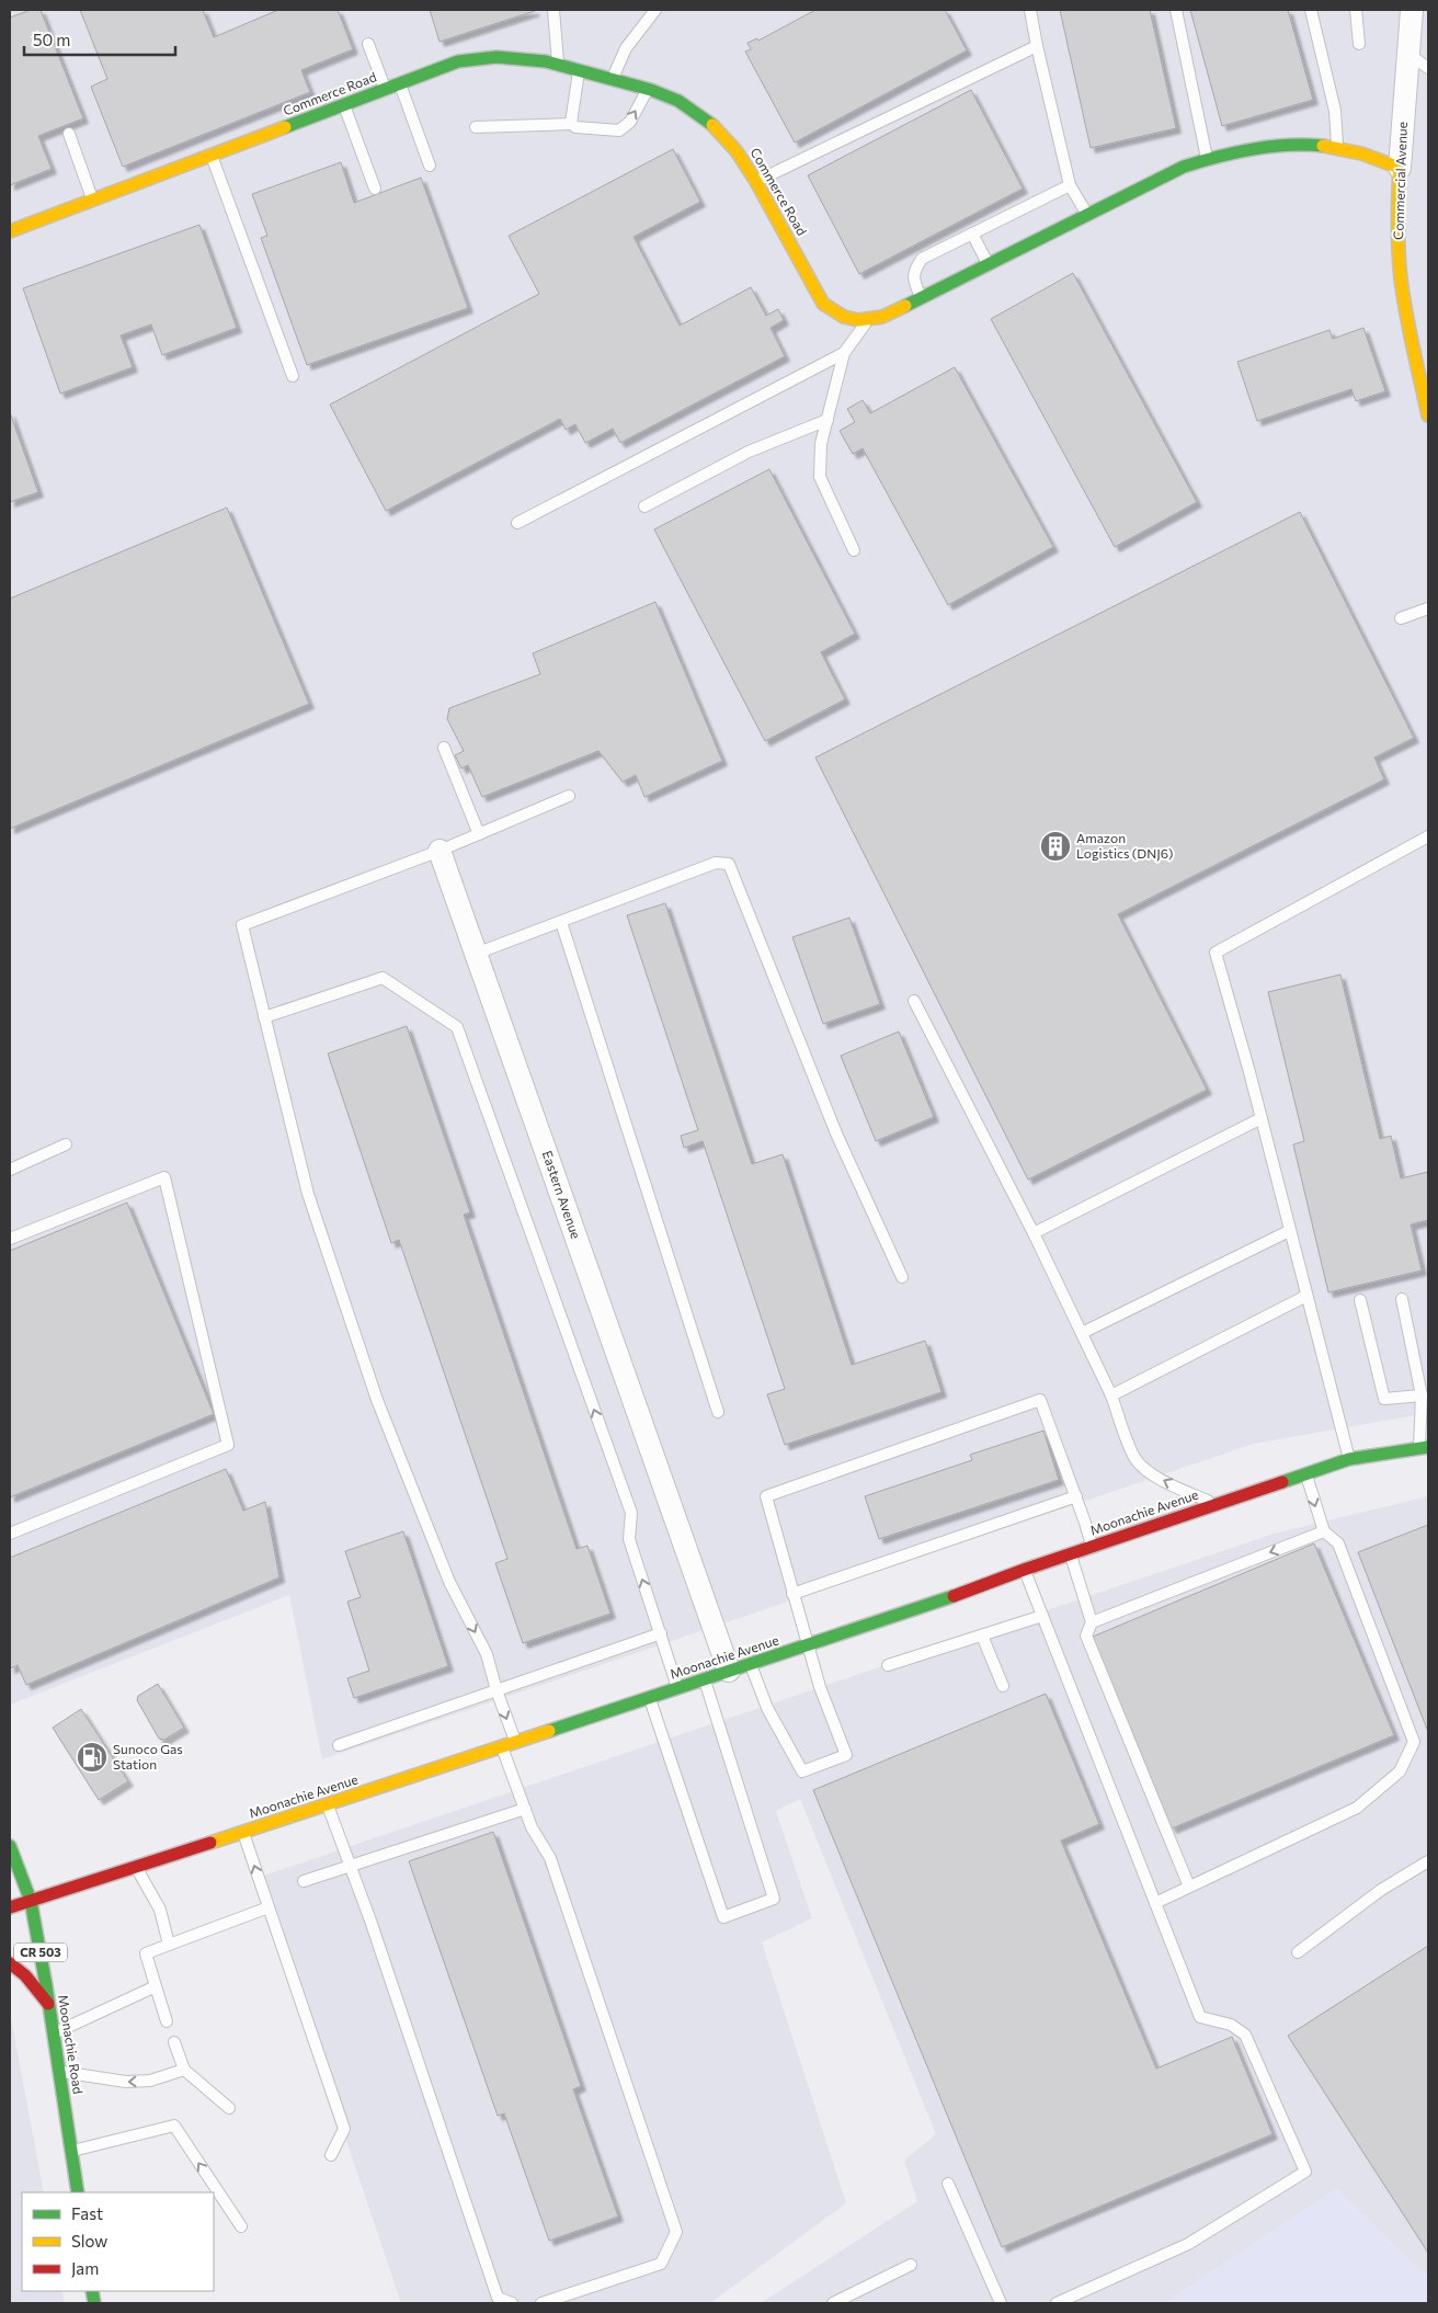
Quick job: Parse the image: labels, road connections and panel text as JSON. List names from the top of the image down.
{
  "streets": {
    "main road": [
      "Commerce Road",
      "Commercial Avenue",
      "Moonachie Avenue",
      "CR 503",
      "Moonachie Road"
    ],
    "street": ["Eastern Avenue"]
  },
  "crossings": [
    ["Eastern Avenue", "Moonachie Avenue"],
    ["Moonachie Avenue", "CR 503"],
    ["Moonachie Avenue", "Moonachie Road"],
    ["CR 503", "Moonachie Road"]
  ],
  "places": {
    "building": ["Amazon Logistics (DNJ6)"],
    "fuel station": ["Sunoco Gas Station"]
  },
  "legend": ["Fast", "Slow", "Jam"],
  "scale_bar": "50 m"
}
